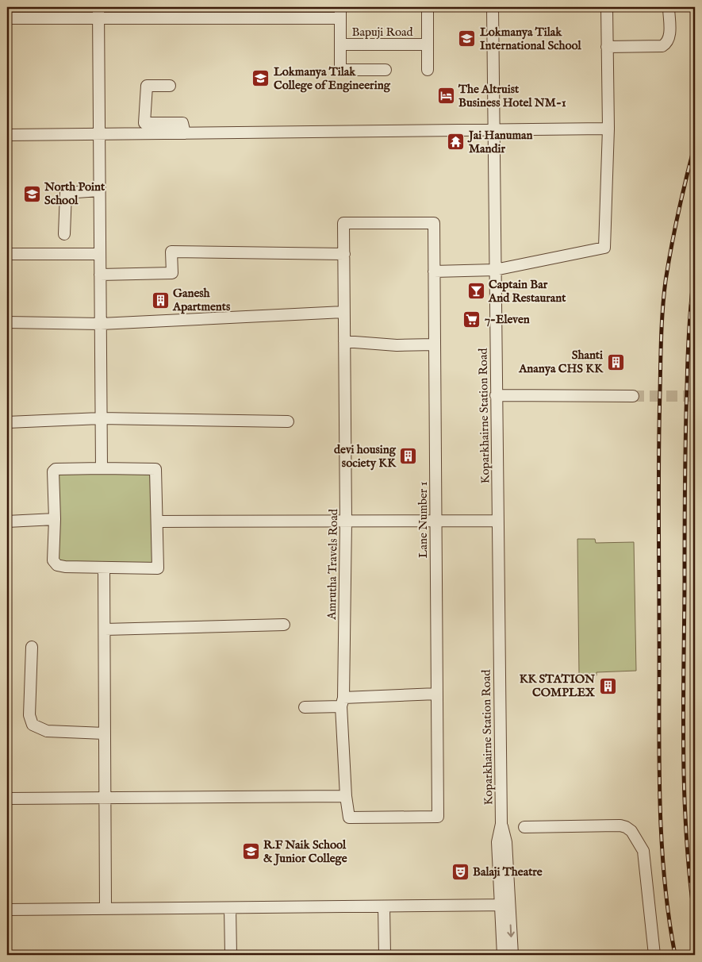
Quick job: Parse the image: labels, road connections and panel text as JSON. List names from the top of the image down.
{
  "streets": {
    "street": [
      "Bapuji Road",
      "Koparkhairne Station Road",
      "Lane Number 1",
      "Amrutha Travels Road"
    ]
  },
  "crossings": [
    ["Lane Number 1", "Amrutha Travels Road"]
  ],
  "places": {
    "school or university": [
      "Lokmanya Tilak International School",
      "Lokmanya Tilak College of Engineering",
      "North Point School",
      "R.F Naik School & Junior College"
    ],
    "hotel": ["The Altruist Business Hotel NM-1"],
    "temple": ["Jai Hanuman Mandir"],
    "bar": ["Captain Bar And Restaurant"],
    "building": [
      "Ganesh Apartments",
      "Shanti Ananya CHS KK",
      "devi housing society KK",
      "KK STATION COMPLEX"
    ],
    "supermarket": ["7-Eleven"],
    "theatre": ["Balaji Theatre"]
  }
}
